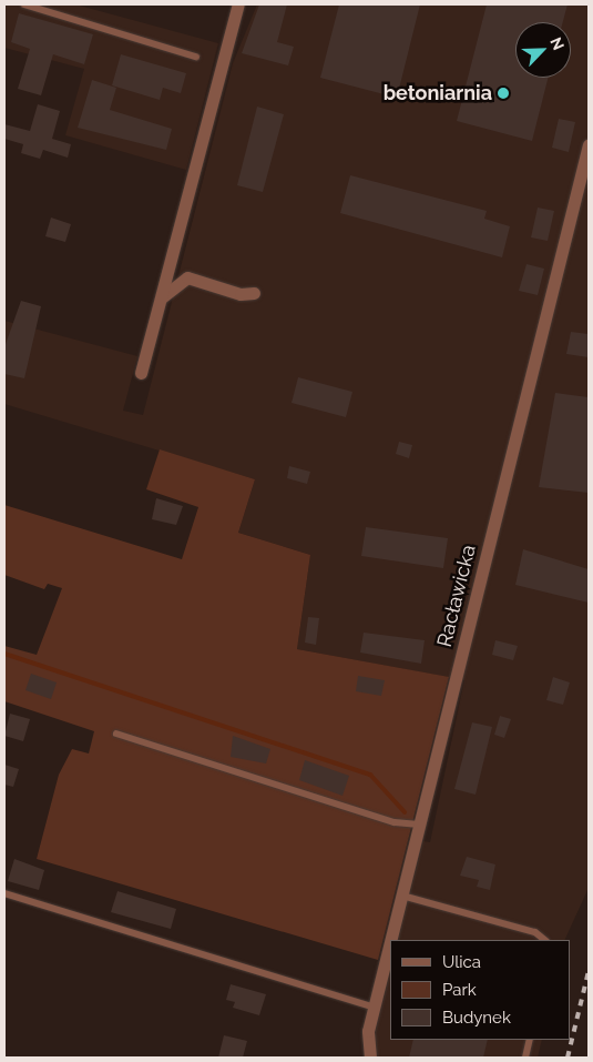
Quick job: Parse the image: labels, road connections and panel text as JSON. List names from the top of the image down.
{
  "streets": {
    "street": ["Racławicka"]
  },
  "places": ["betoniarnia"],
  "legend": ["Ulica", "Park", "Budynek"],
  "north": "top right"
}
